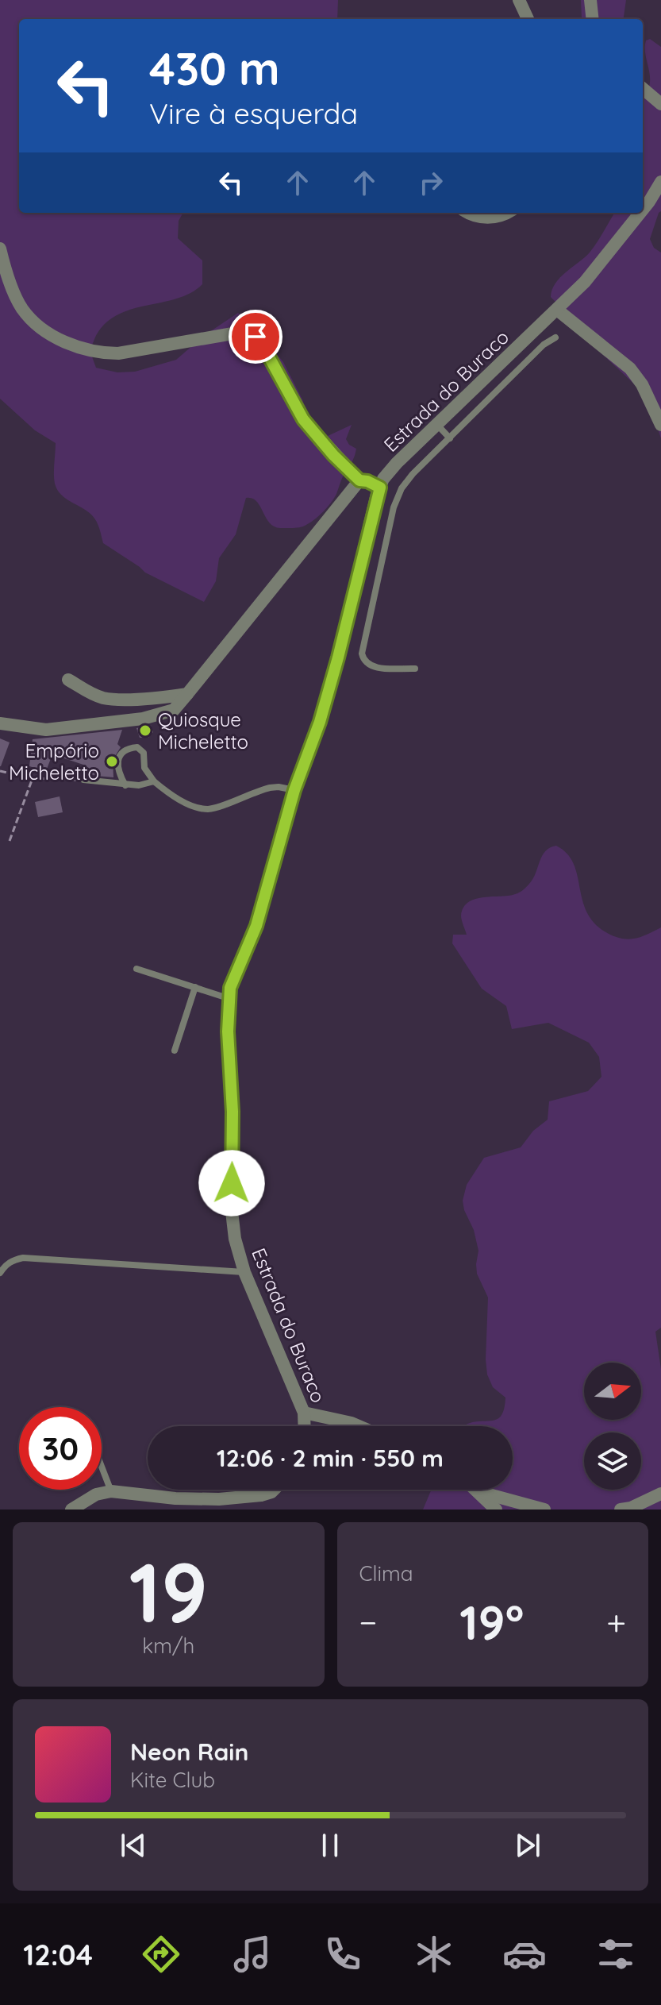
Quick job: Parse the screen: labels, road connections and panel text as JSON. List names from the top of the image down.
{
  "streets": {
    "street": ["Estrada do Buraco"]
  },
  "places": ["Quiosque Micheletto", "Empório Micheletto"],
  "north": "right",
  "page": {
    "turn": ["430 m", "Vire à esquerda"],
    "limit": "30",
    "trip": "12:06 · 2 min · 550 m",
    "tile": [
      ["19", "km/h"],
      "Clima"
    ],
    "heat": ["−", "19°", "+"],
    "song": ["Neon Rain", "Kite Club"],
    "tabs": "12:04"
  }
}
